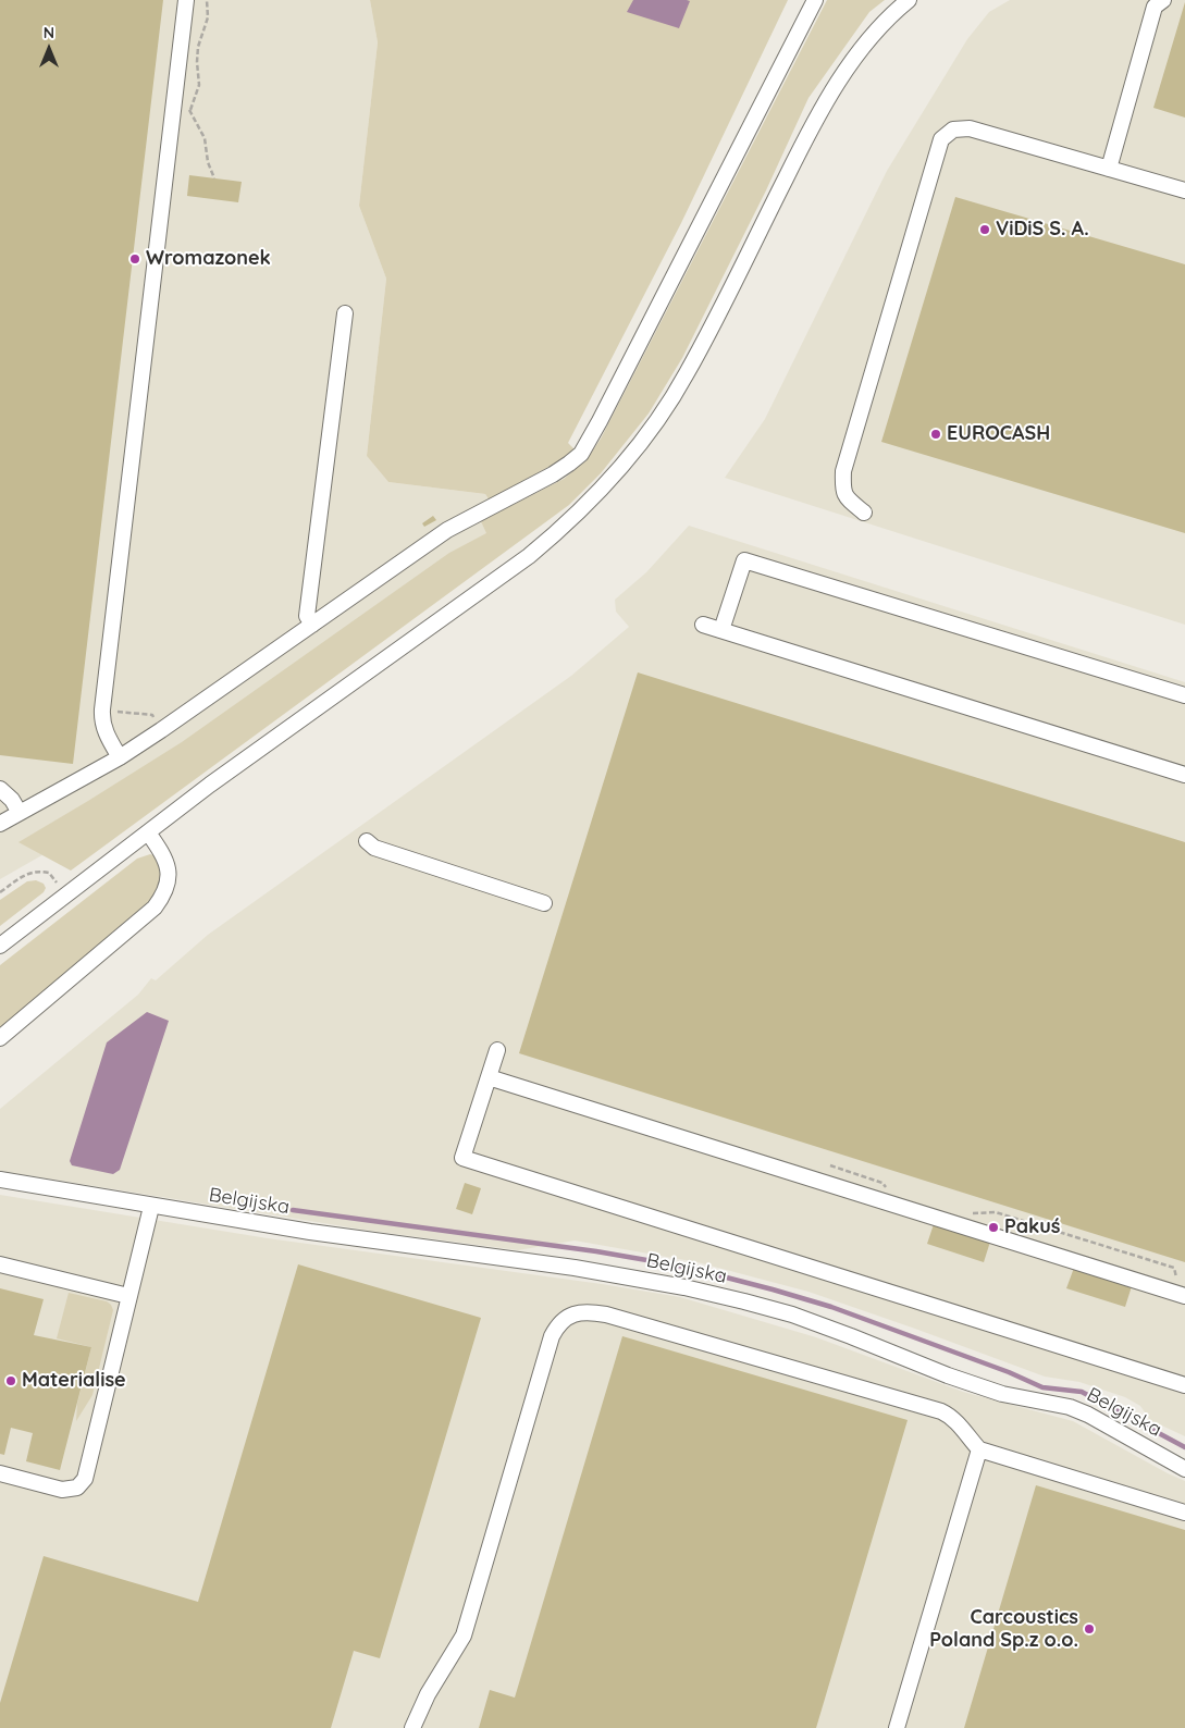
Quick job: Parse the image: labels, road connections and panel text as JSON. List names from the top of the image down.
{
  "streets": {
    "street": ["Belgijska"]
  },
  "places": [
    "ViDiS S. A.",
    "Wromazonek",
    "EUROCASH",
    "Pakuś",
    "Materialise",
    "Carcoustics Poland Sp.z o.o."
  ],
  "north": "top"
}
